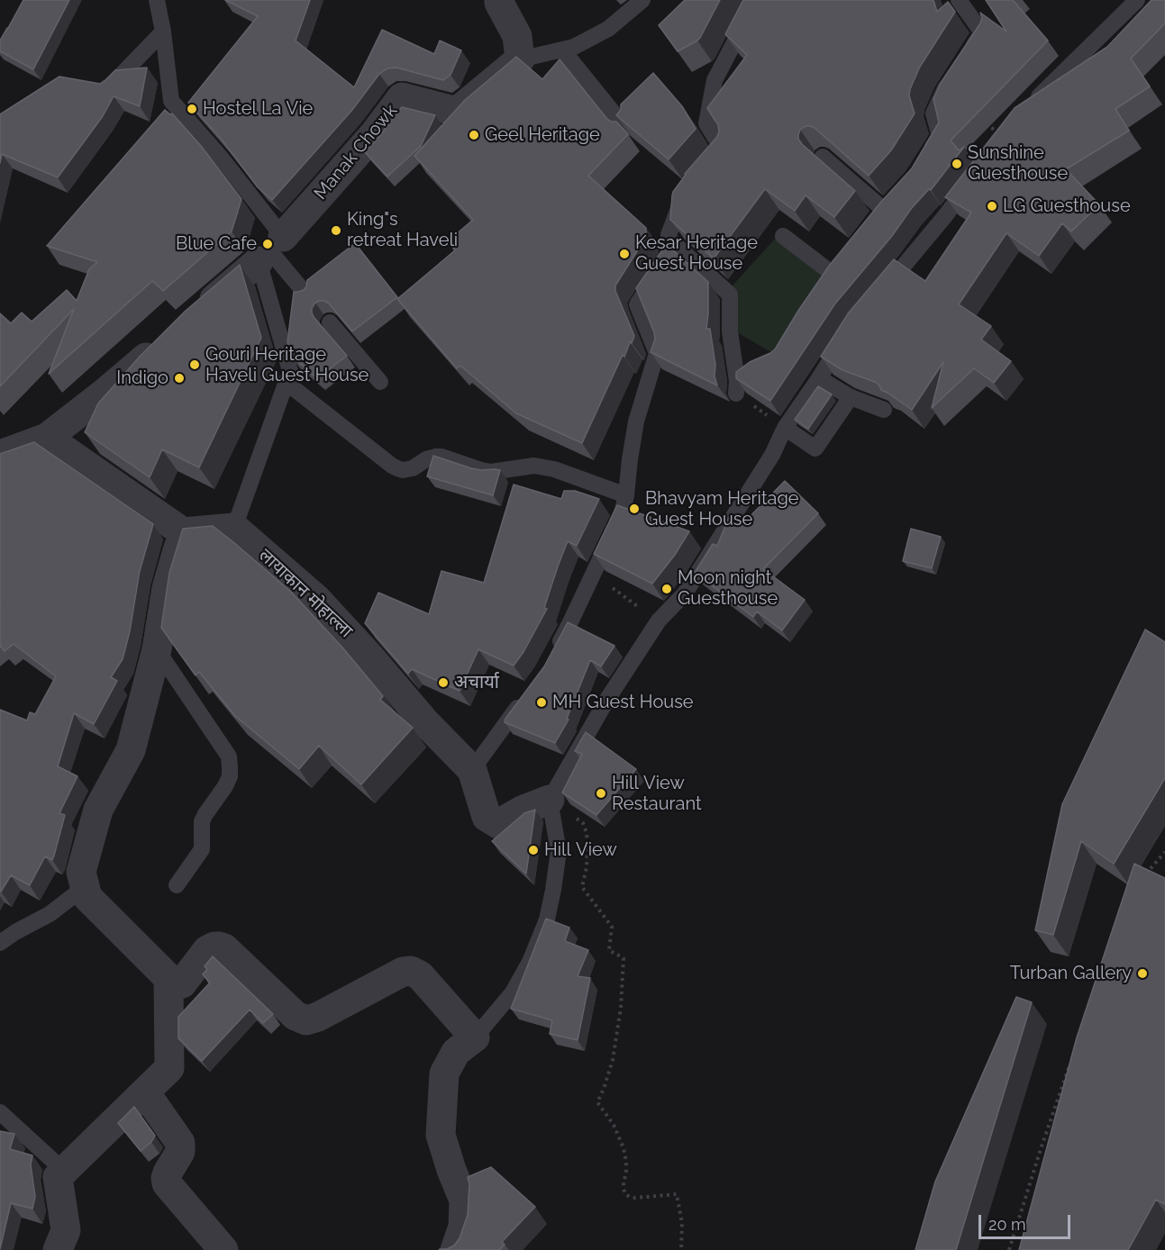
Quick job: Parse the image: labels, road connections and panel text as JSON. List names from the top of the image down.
{
  "streets": {
    "street": ["Manak Chowk", "लायाकान मोहाल्ला"]
  },
  "places": [
    "Hostel La Vie",
    "Geel Heritage",
    "Sunshine Guesthouse",
    "LG Guesthouse",
    "King\"s retreat Haveli",
    "Blue Cafe",
    "Kesar Heritage Guest House",
    "Gouri Heritage Haveli Guest House",
    "Indigo",
    "Bhavyam Heritage Guest House",
    "Moon night Guesthouse",
    "अचार्या",
    "MH Guest House",
    "Hill View Restaurant",
    "Hill View",
    "Turban Gallery"
  ],
  "scale_bar": "20 m"
}
